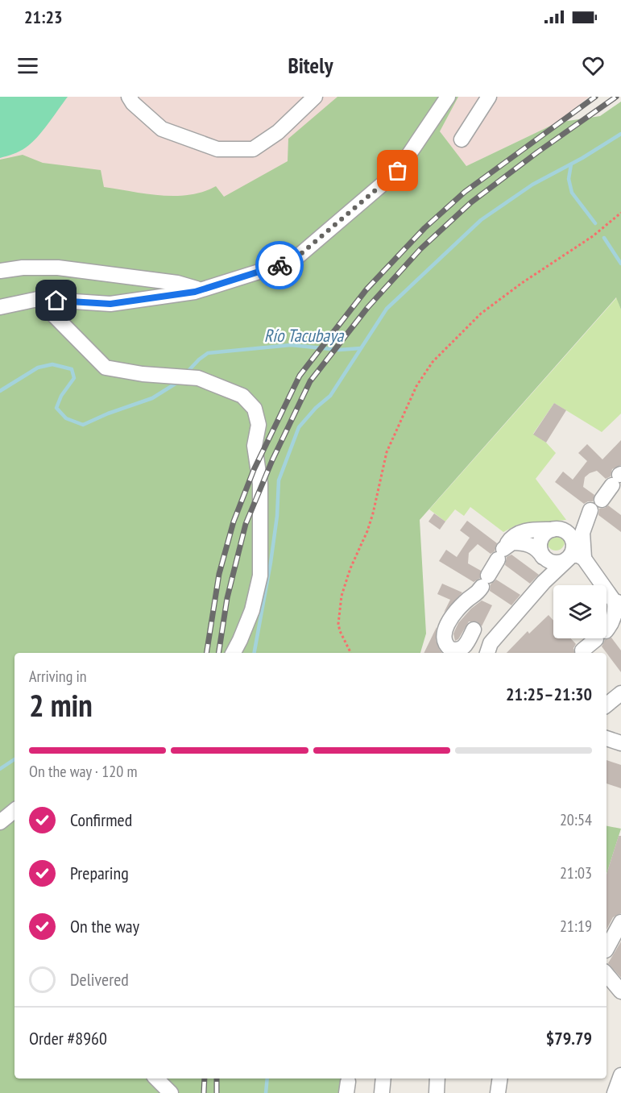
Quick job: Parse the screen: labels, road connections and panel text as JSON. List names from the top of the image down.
{
  "water": ["Río Tacubaya"],
  "page": {
    "status": "21:23",
    "header": "Bitely",
    "heading": ["2 min", "Arriving in", "21:25–21:30"],
    "panel": ["Order #8960", "$79.79"],
    "bar": "On the way · 120 m",
    "list": [
      ["Confirmed", "20:54"],
      ["Preparing", "21:03"],
      ["On the way", "21:19"],
      "Delivered"
    ]
  }
}
